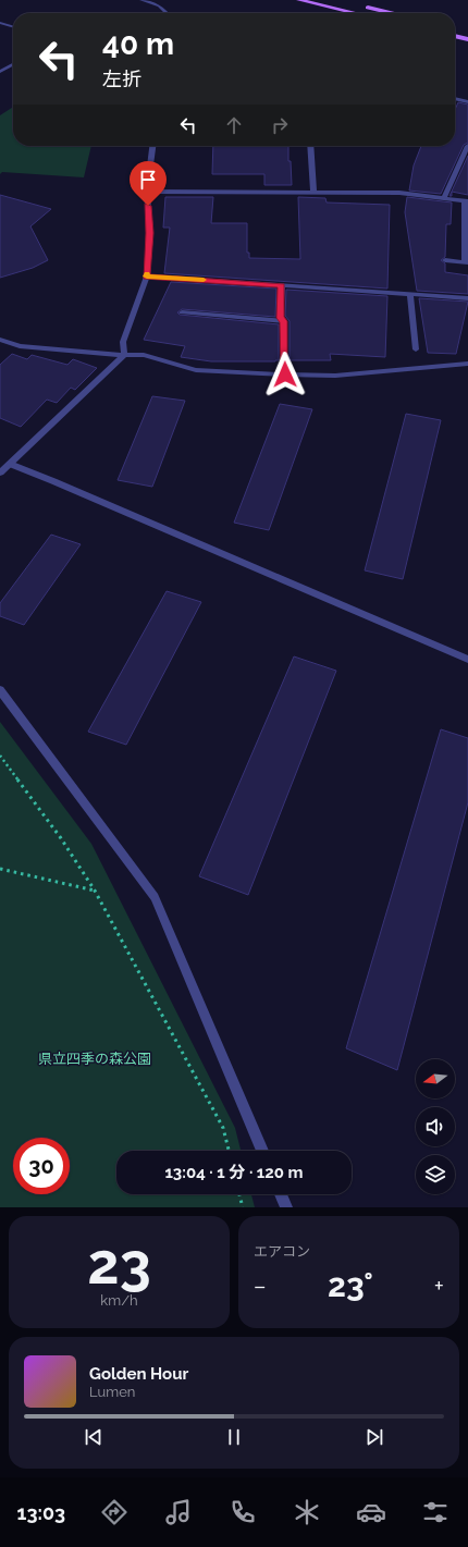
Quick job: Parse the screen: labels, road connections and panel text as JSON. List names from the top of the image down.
{
  "parks": ["県立四季の森公園"],
  "north": "left",
  "page": {
    "turn": ["40 m", "左折"],
    "limit": "30",
    "trip": "13:04 · 1 分 · 120 m",
    "tile": [
      ["23", "km/h"],
      "エアコン"
    ],
    "heat": ["−", "23°", "+"],
    "song": ["Golden Hour", "Lumen"],
    "tabs": "13:03"
  }
}
